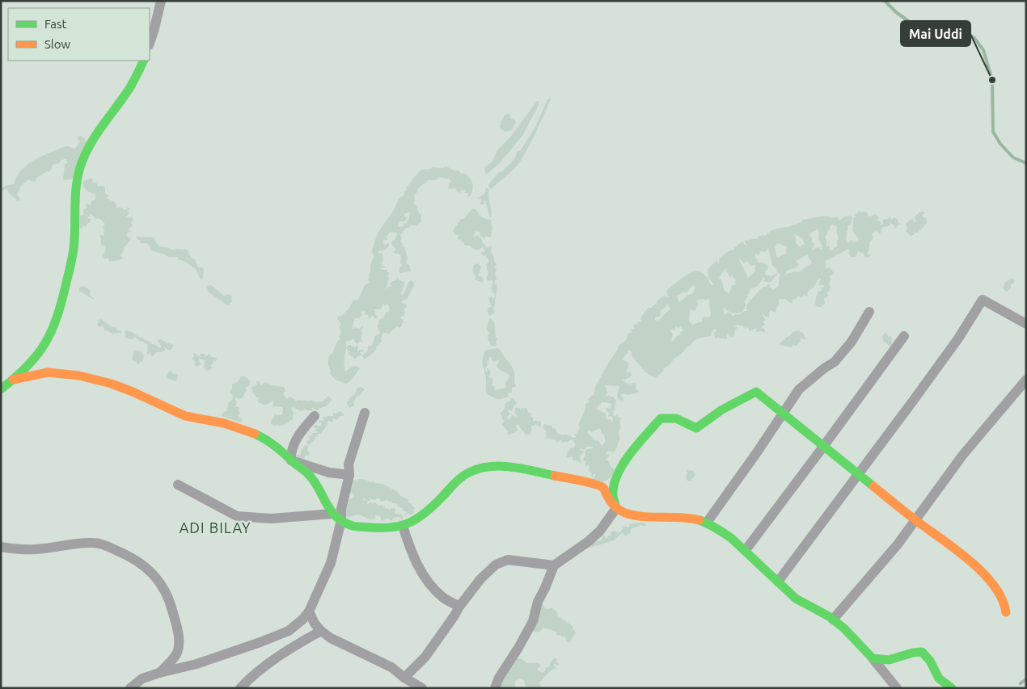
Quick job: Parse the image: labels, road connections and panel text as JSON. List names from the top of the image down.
{
  "districts": ["ADI BILAY"],
  "places": ["Mai Uddi"],
  "legend": ["Fast", "Slow"]
}
